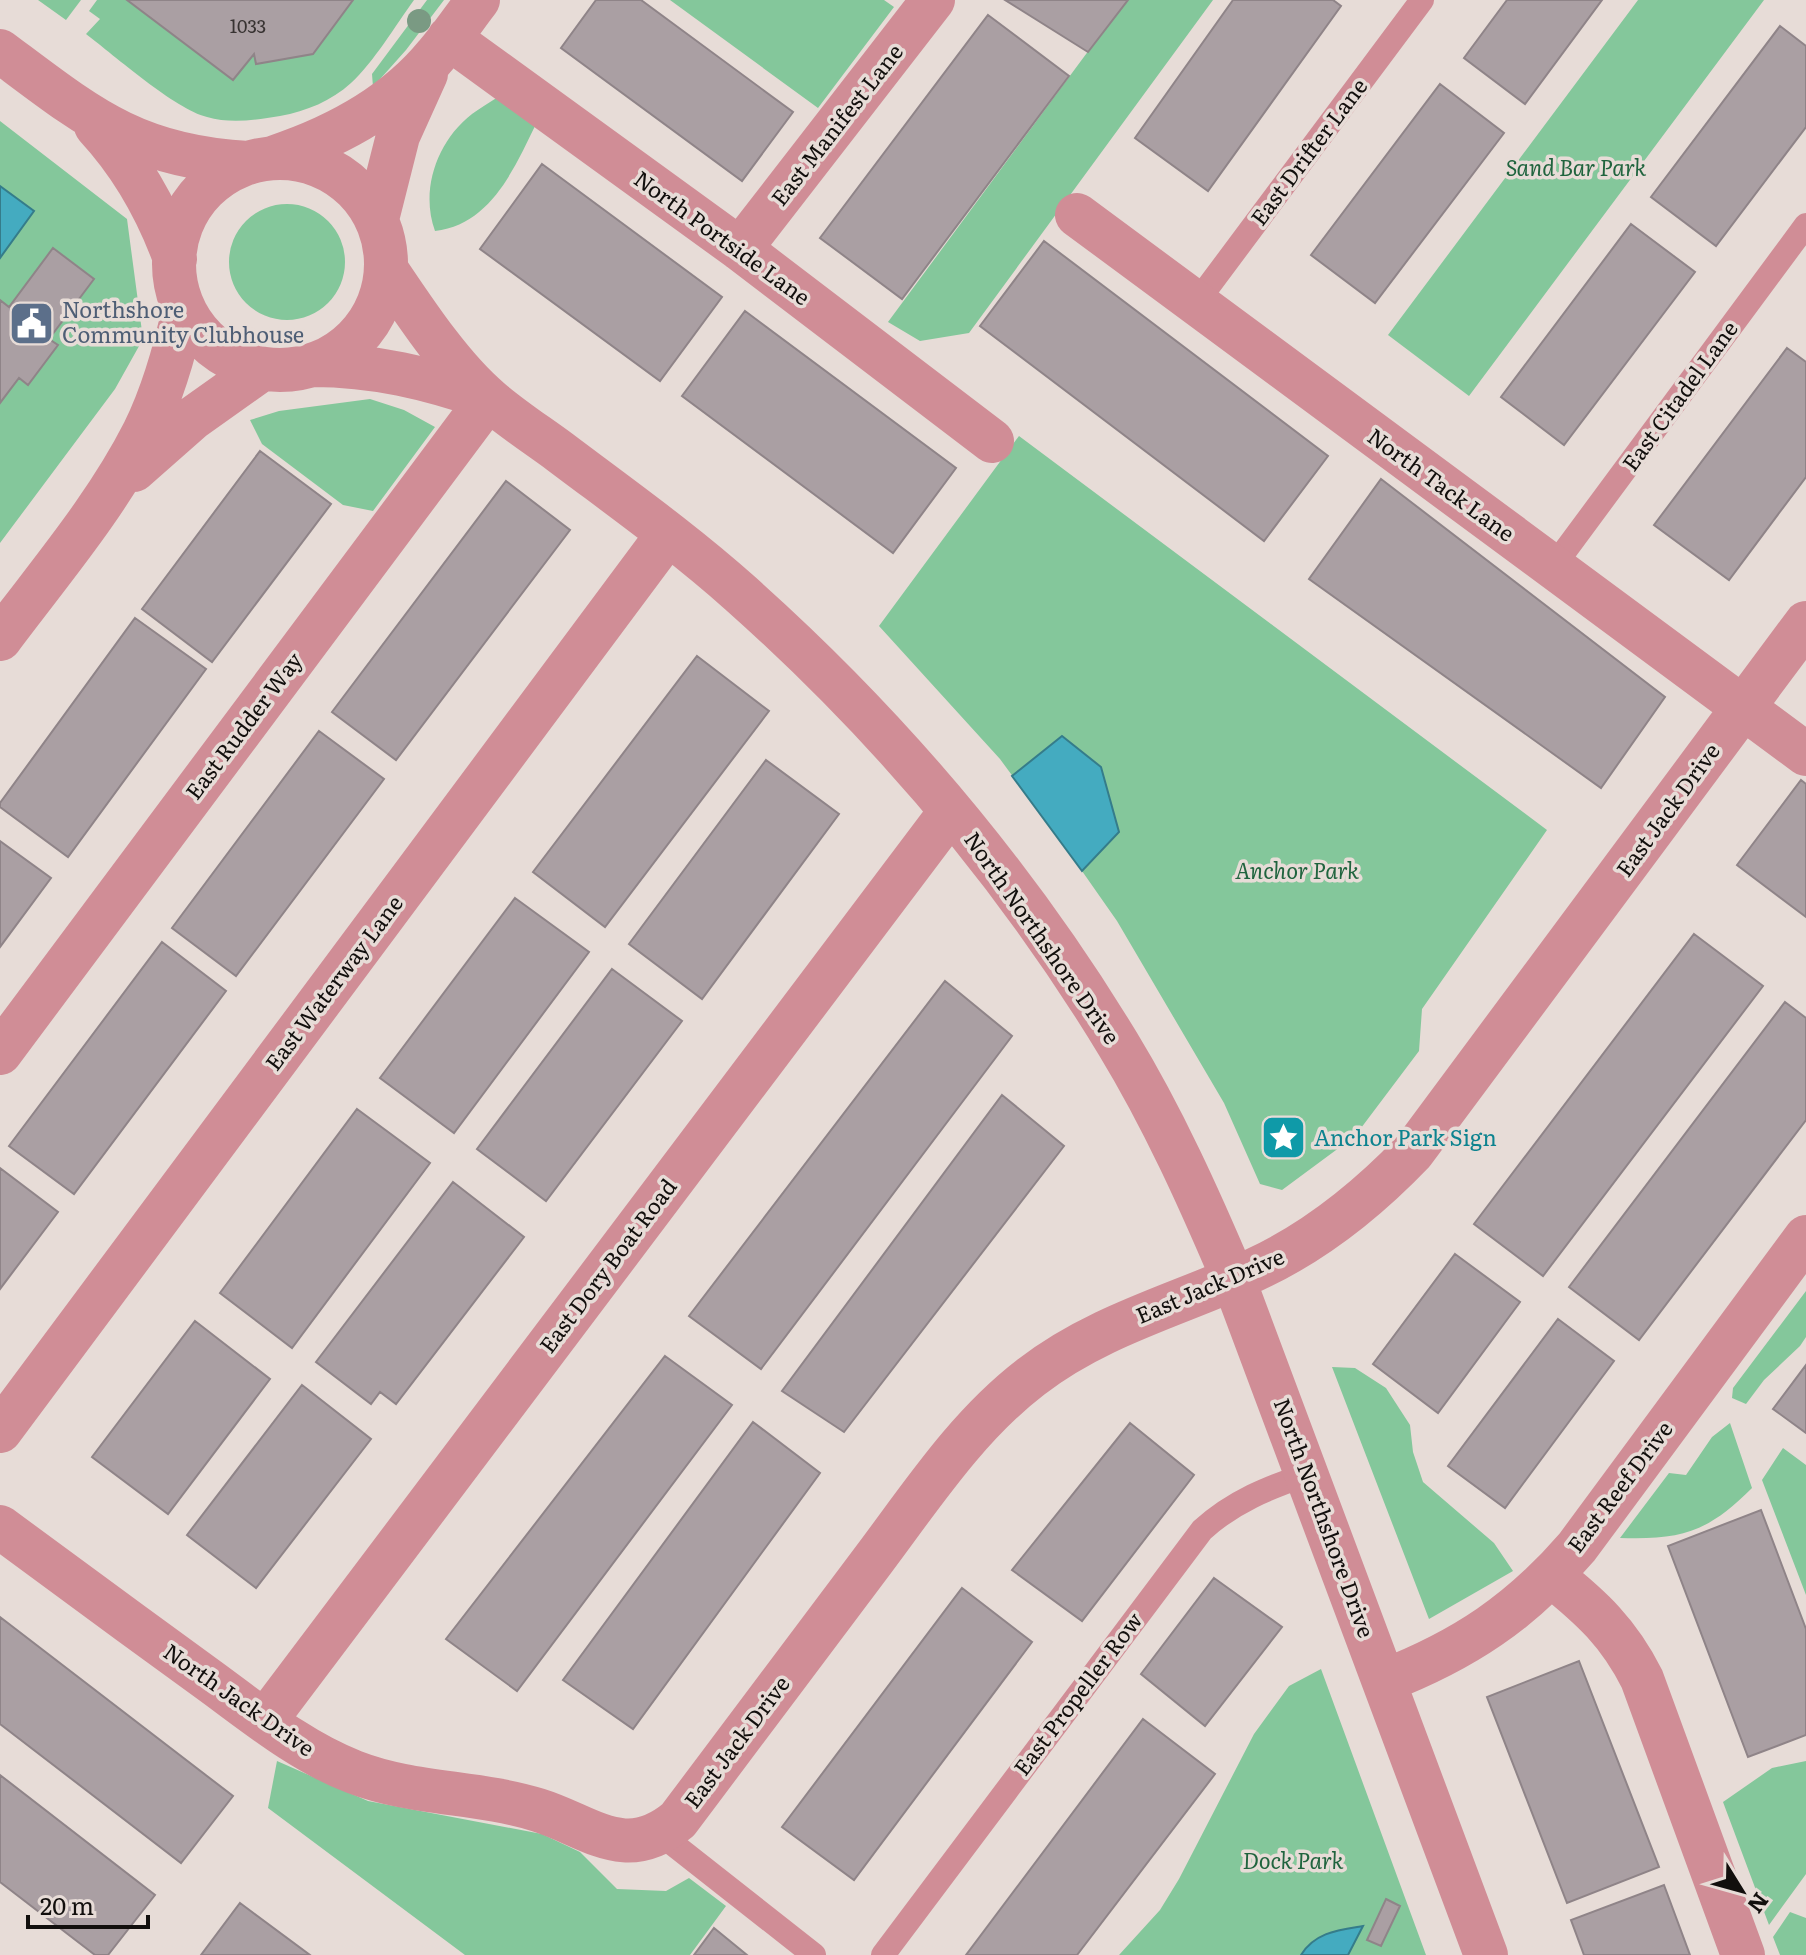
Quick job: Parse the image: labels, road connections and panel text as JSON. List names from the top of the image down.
{
  "streets": {
    "street": [
      "East Manifest Lane",
      "North Portside Lane",
      "North Tack Lane",
      "East Rudder Way",
      "East Jack Drive",
      "North Northshore Drive",
      "East Waterway Lane",
      "East Dory Boat Road",
      "East Reef Drive",
      "North Jack Drive"
    ],
    "lane": ["East Drifter Lane", "East Citadel Lane", "East Propeller Row"]
  },
  "crossings": [
    ["East Manifest Lane", "North Portside Lane"],
    ["East Drifter Lane", "North Tack Lane"],
    ["East Citadel Lane", "North Tack Lane"],
    ["North Tack Lane", "East Jack Drive"],
    ["East Rudder Way", "North Northshore Drive"],
    ["East Jack Drive", "North Northshore Drive"],
    ["East Jack Drive", "North Jack Drive"],
    ["North Northshore Drive", "East Waterway Lane"],
    ["North Northshore Drive", "East Dory Boat Road"],
    ["North Northshore Drive", "East Reef Drive"],
    ["North Northshore Drive", "East Propeller Row"],
    ["East Dory Boat Road", "North Jack Drive"]
  ],
  "parks": ["Sand Bar Park", "Anchor Park", "Dock Park"],
  "places": {
    "public building": ["Northshore Community Clubhouse"],
    "place": ["Anchor Park Sign"]
  },
  "house_numbers": ["1033"],
  "scale_bar": "20 m",
  "north": "bottom right"
}
